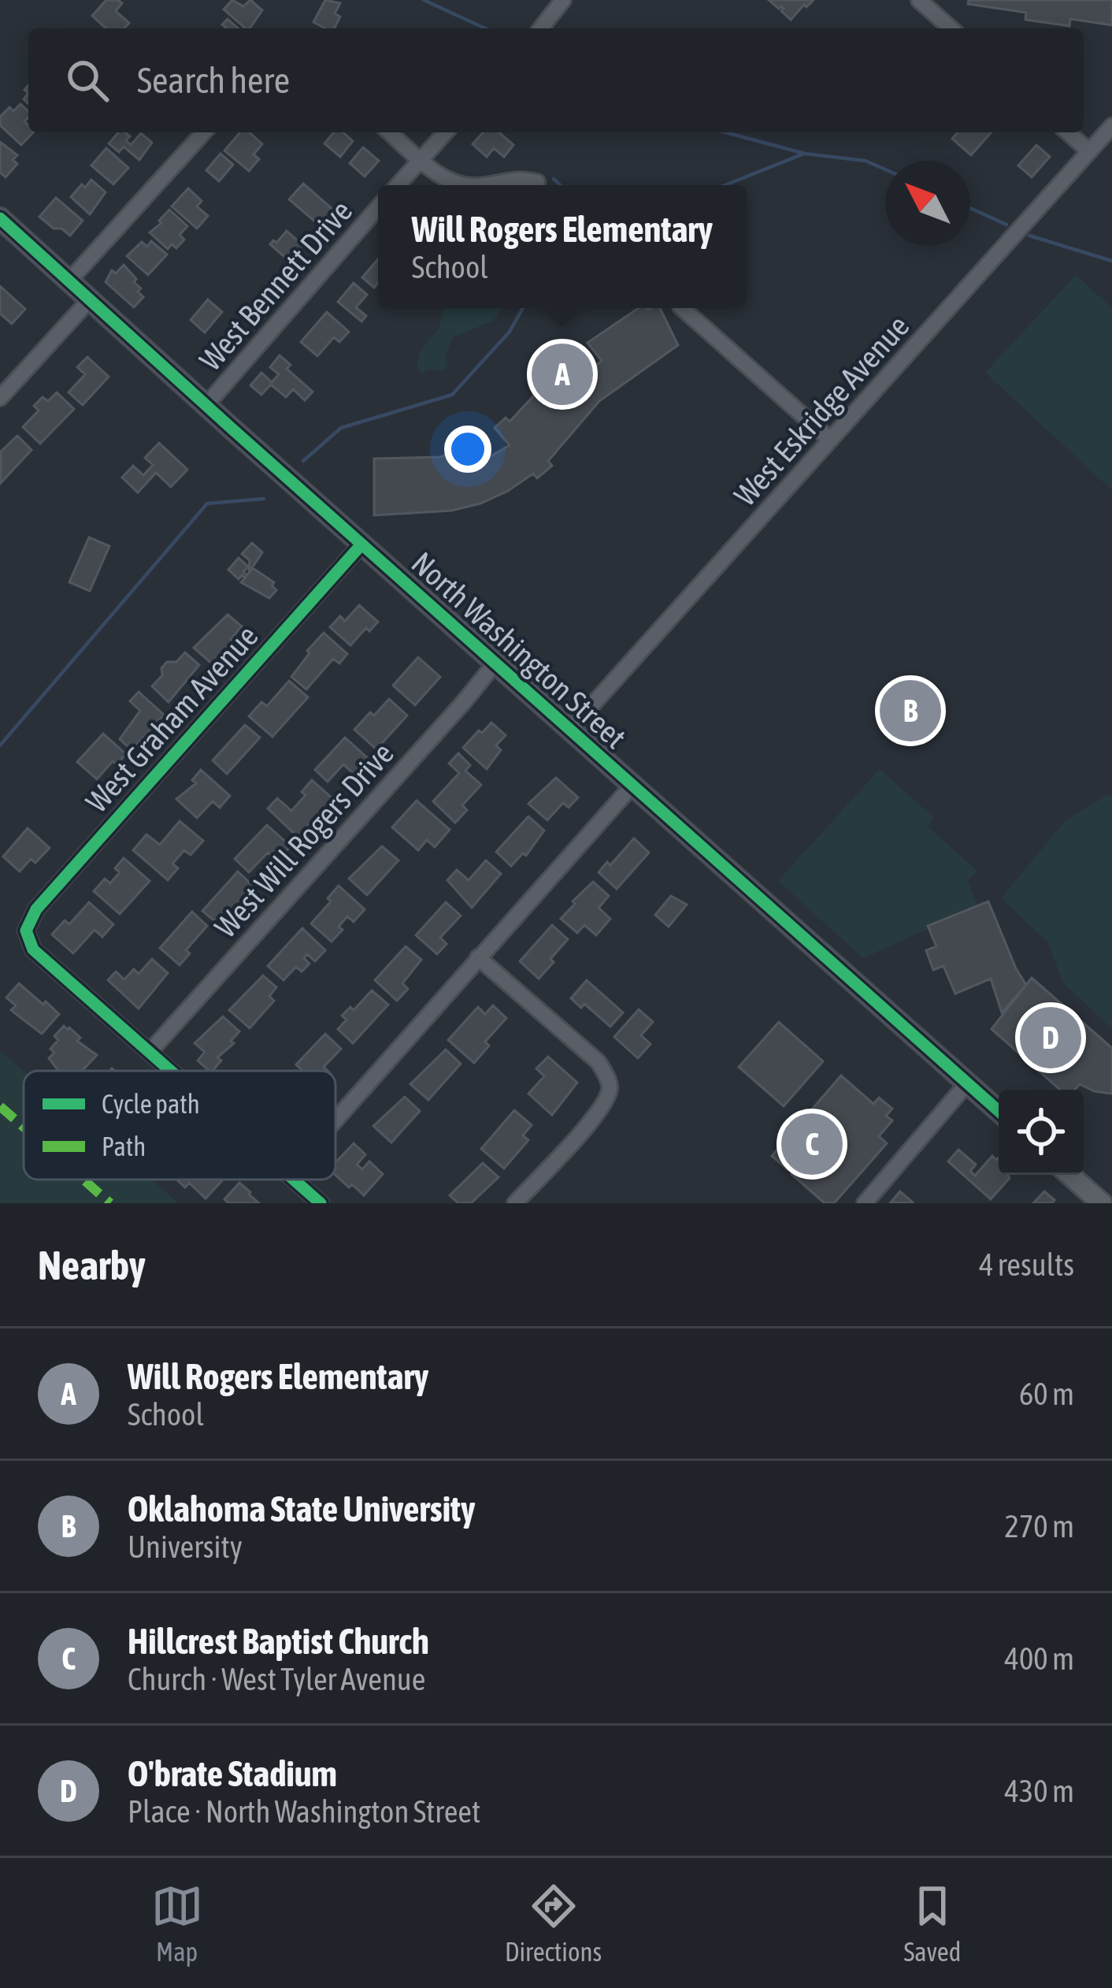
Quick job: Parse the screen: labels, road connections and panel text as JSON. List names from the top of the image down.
{
  "streets": {
    "main road": ["North Washington Street"],
    "street": [
      "West Bennett Drive",
      "West Eskridge Avenue",
      "West Graham Avenue",
      "West Will Rogers Drive"
    ]
  },
  "crossings": [
    ["West Bennett Drive", "North Washington Street"],
    ["West Eskridge Avenue", "North Washington Street"],
    ["North Washington Street", "West Graham Avenue"],
    ["North Washington Street", "West Will Rogers Drive"],
    ["West Graham Avenue", "West Will Rogers Drive"]
  ],
  "legend": ["Cycle path", "Path"],
  "north": "top left",
  "page": {
    "search": "Search here",
    "popup": ["Will Rogers Elementary", "School"],
    "pins": [
      "A",
      "B",
      "D",
      "C"
    ],
    "heading": ["Nearby", "4 results"],
    "list": [
      {
        "mark": "A",
        "name": "Will Rogers Elementary",
        "note": "School",
        "value": "60 m"
      },
      {
        "mark": "B",
        "name": "Oklahoma State University",
        "note": "University",
        "value": "270 m"
      },
      {
        "mark": "C",
        "name": "Hillcrest Baptist Church",
        "note": "Church · West Tyler Avenue",
        "value": "400 m"
      },
      {
        "mark": "D",
        "name": "O'brate Stadium",
        "note": "Place · North Washington Street",
        "value": "430 m"
      }
    ],
    "nav": ["Map", "Directions", "Saved"]
  }
}
